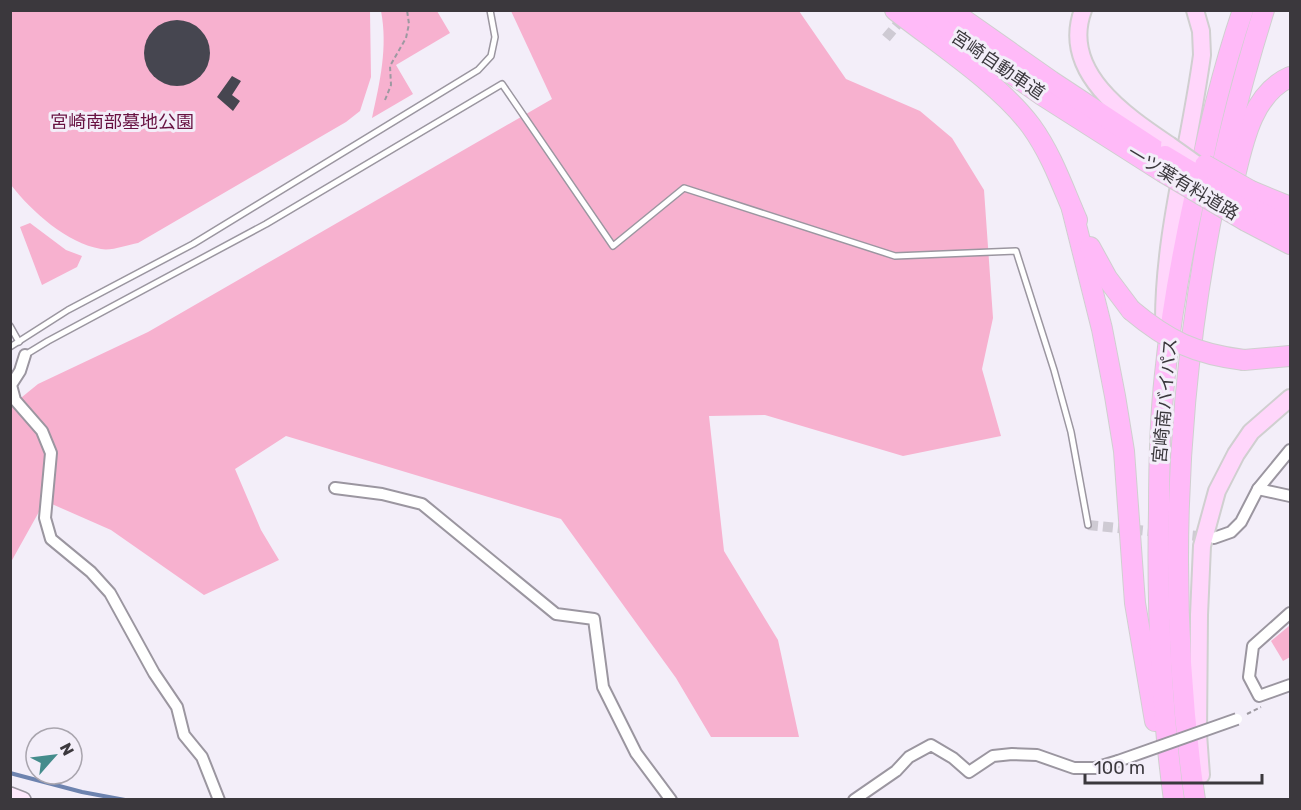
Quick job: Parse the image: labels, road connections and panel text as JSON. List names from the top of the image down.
{
  "streets": {
    "highway": ["宮崎自動車道", "一ツ葉有料道路", "宮崎南バイパス"]
  },
  "parks": ["宮崎南部墓地公園"],
  "scale_bar": "100 m",
  "north": "top right"
}
